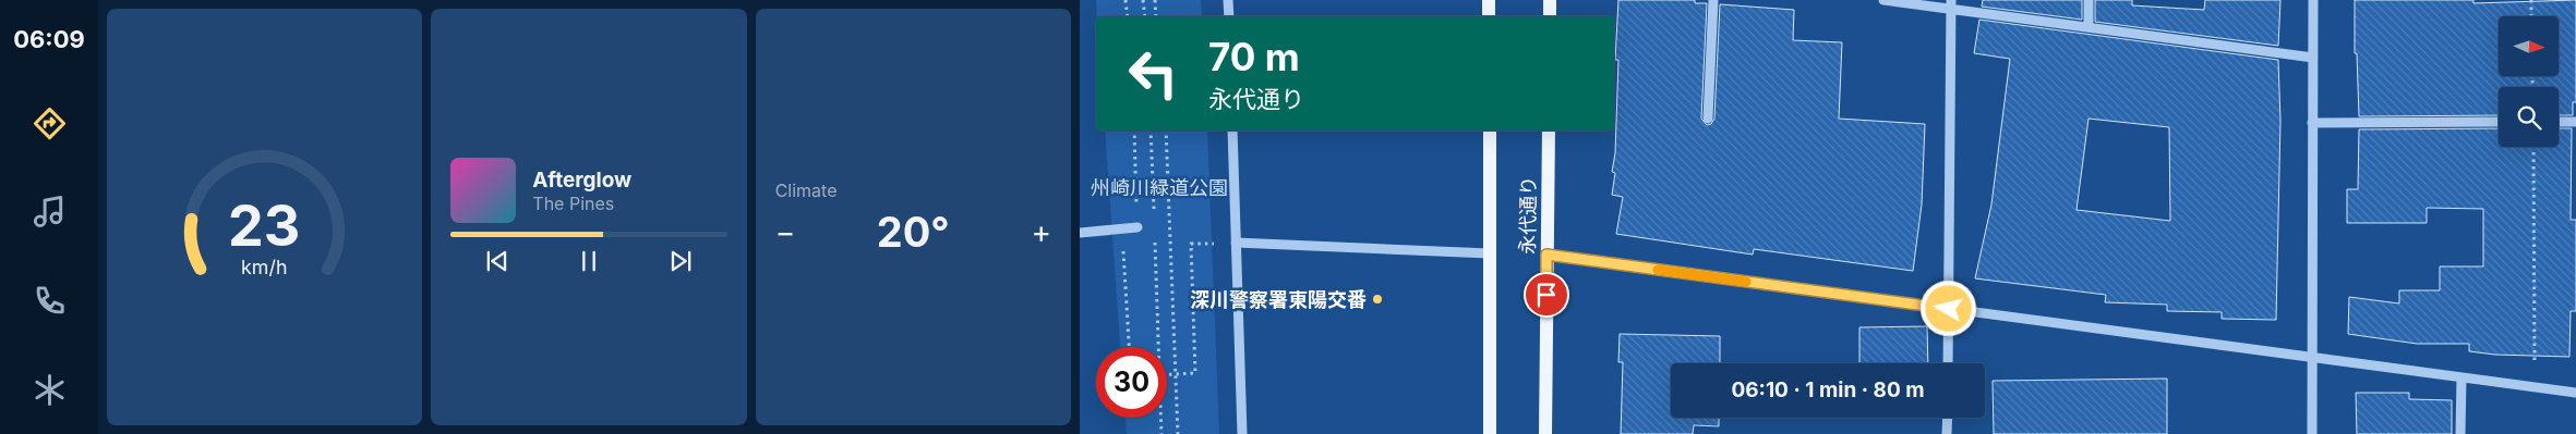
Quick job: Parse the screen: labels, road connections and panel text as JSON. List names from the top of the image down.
{
  "streets": {
    "main road": ["永代通り"]
  },
  "parks": ["州崎川緑道公園"],
  "places": ["深川警察署東陽交番"],
  "north": "right",
  "page": {
    "tabs": "06:09",
    "tile": "Climate",
    "turn": ["70 m", "永代通り"],
    "song": ["Afterglow", "The Pines"],
    "heat": ["−", "20°", "+"],
    "limit": "30",
    "trip": "06:10 · 1 min · 80 m",
    "gauge": ["23", "km/h"]
  }
}
